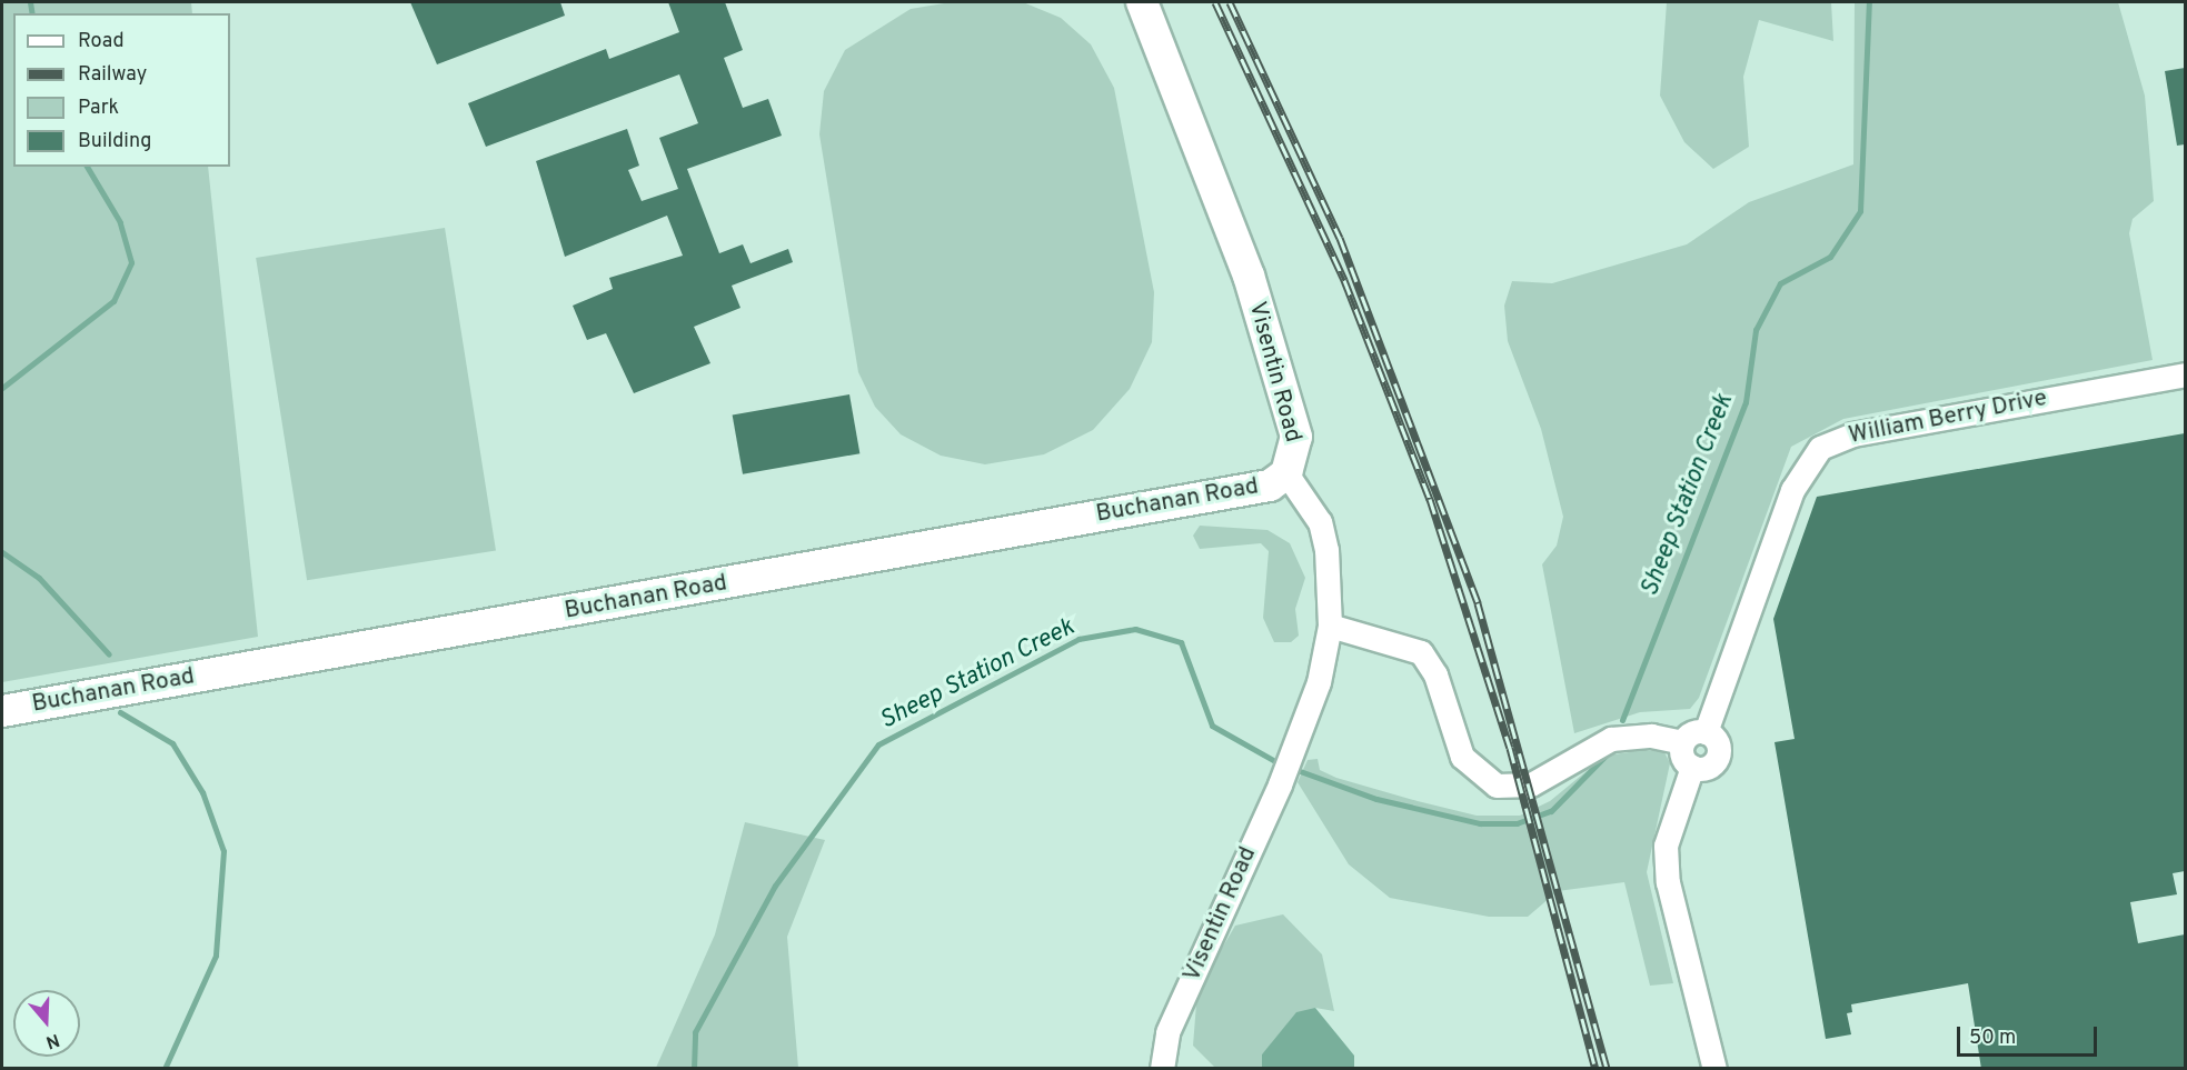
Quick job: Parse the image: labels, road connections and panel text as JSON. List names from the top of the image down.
{
  "streets": {
    "main road": ["Visentin Road", "Buchanan Road"],
    "street": ["William Berry Drive"]
  },
  "crossings": [
    ["Visentin Road", "Buchanan Road"]
  ],
  "water": ["Sheep Station Creek"],
  "legend": [
    "Road",
    "Railway",
    "Park",
    "Building"
  ],
  "scale_bar": "50 m",
  "north": "bottom"
}
